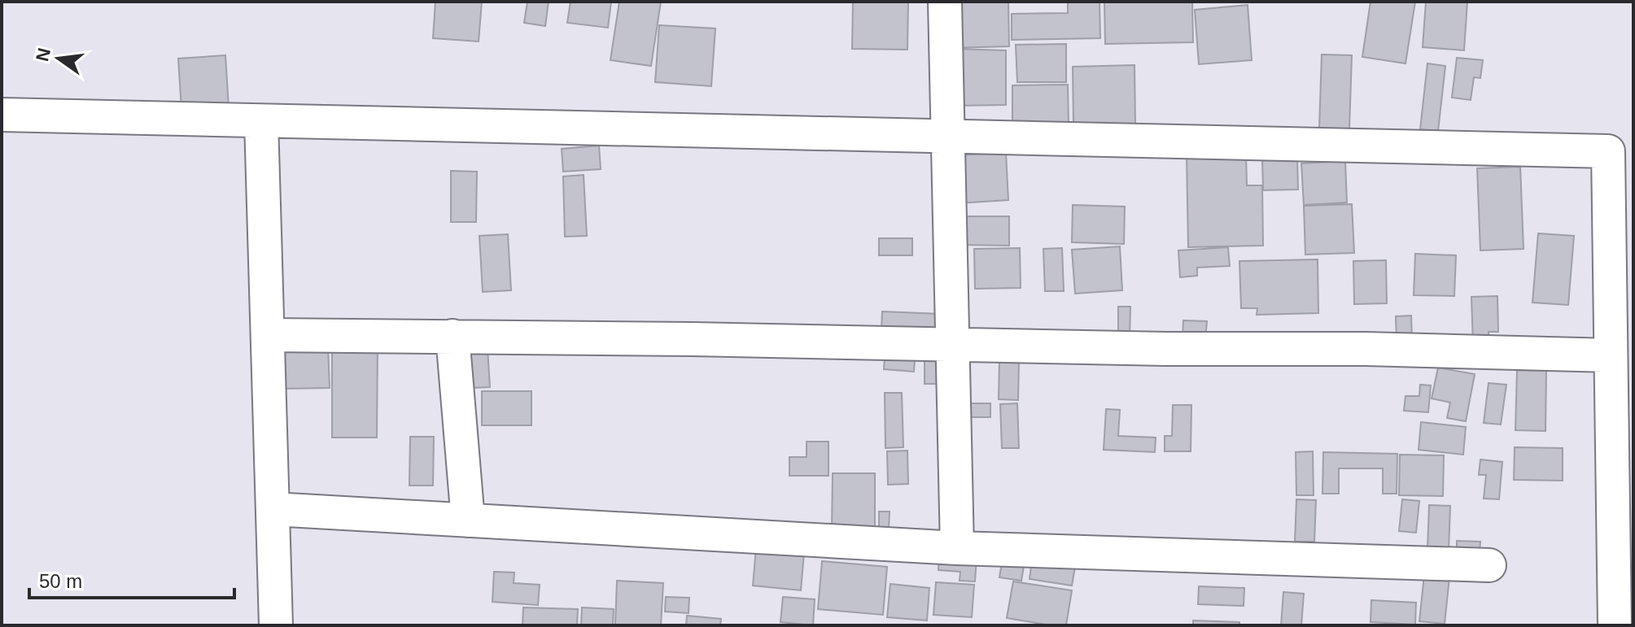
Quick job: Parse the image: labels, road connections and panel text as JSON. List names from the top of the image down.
{
  "scale_bar": "50 m",
  "north": "left"
}
